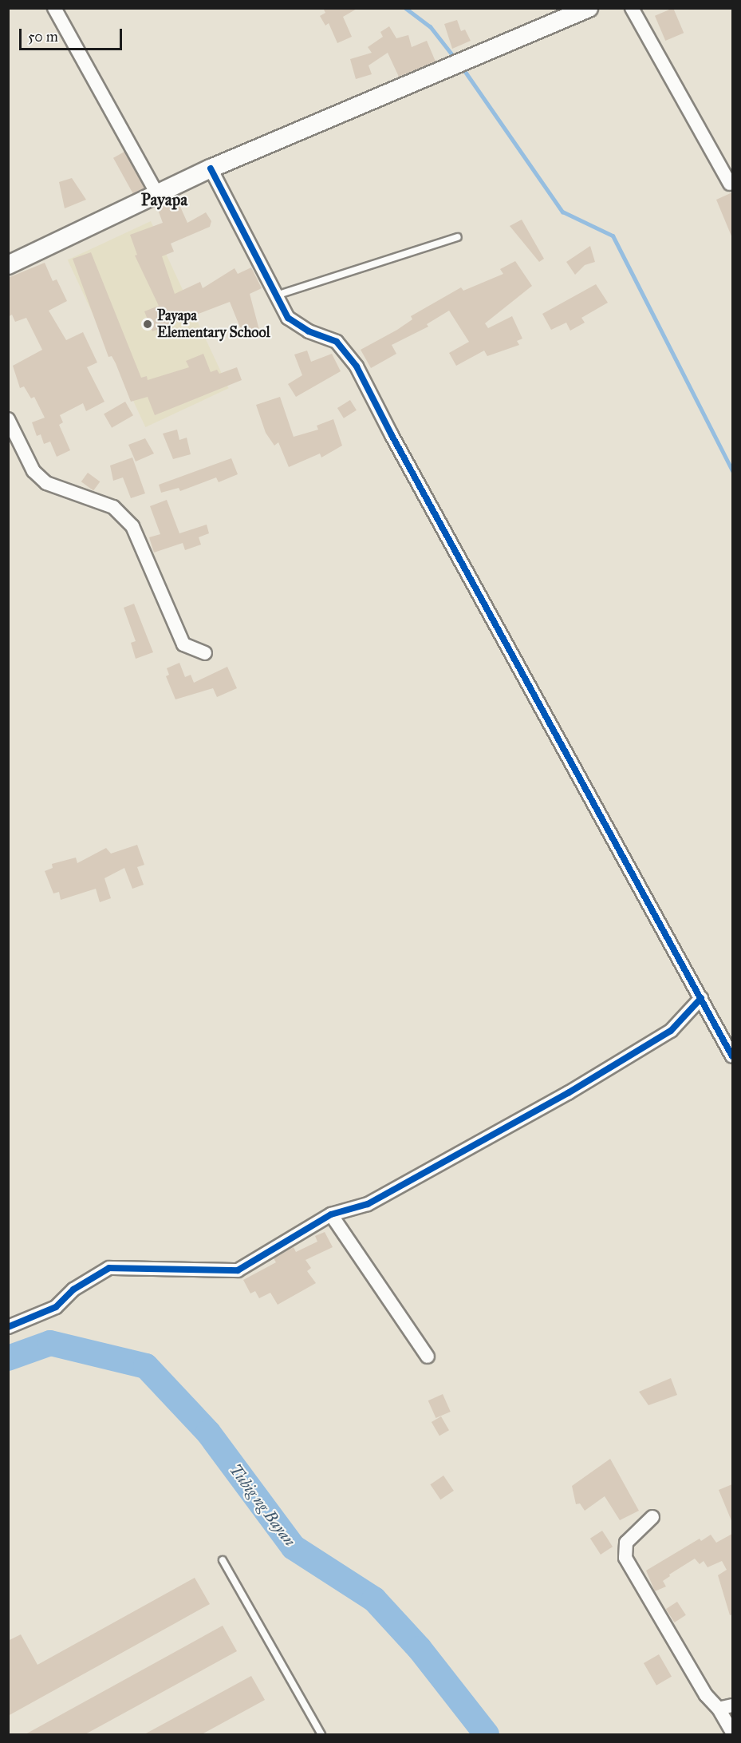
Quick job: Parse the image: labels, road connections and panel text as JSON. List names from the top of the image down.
{
  "districts": ["Payapa"],
  "water": ["Tubig ng Bayan"],
  "places": ["Payapa Elementary School"],
  "scale_bar": "50 m"
}
